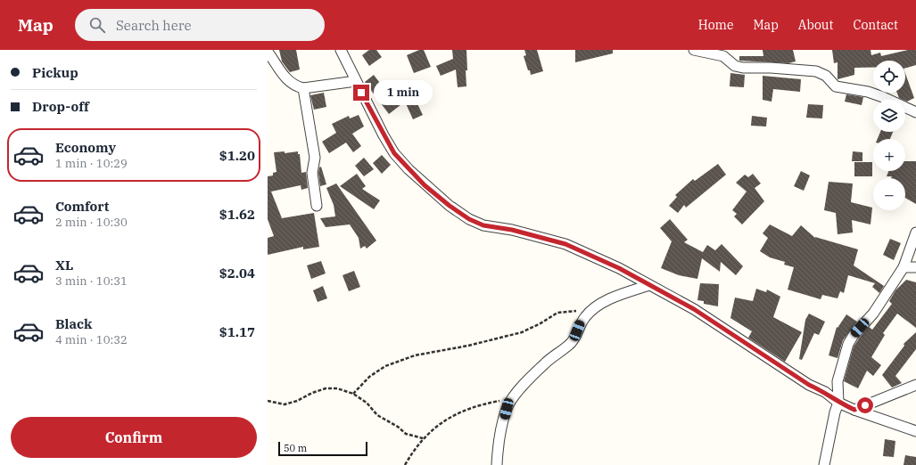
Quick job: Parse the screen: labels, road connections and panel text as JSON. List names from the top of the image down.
{
  "scale_bar": "50 m",
  "page": {
    "header": "Map",
    "search": "Search here",
    "nav": [
      "Home",
      "Map",
      "About",
      "Contact"
    ],
    "banner": ["Pickup", "Drop-off"],
    "map_buttons": ["+", "−"],
    "bubble": "1 min",
    "list": [
      {
        "name": "Economy",
        "note": "1 min · 10:29",
        "value": "$1.20"
      },
      {
        "name": "Comfort",
        "note": "2 min · 10:30",
        "value": "$1.62"
      },
      {
        "name": "XL",
        "note": "3 min · 10:31",
        "value": "$2.04"
      },
      {
        "name": "Black",
        "note": "4 min · 10:32",
        "value": "$1.17"
      }
    ],
    "buttons": "Confirm",
    "scale": "50 m"
  }
}
